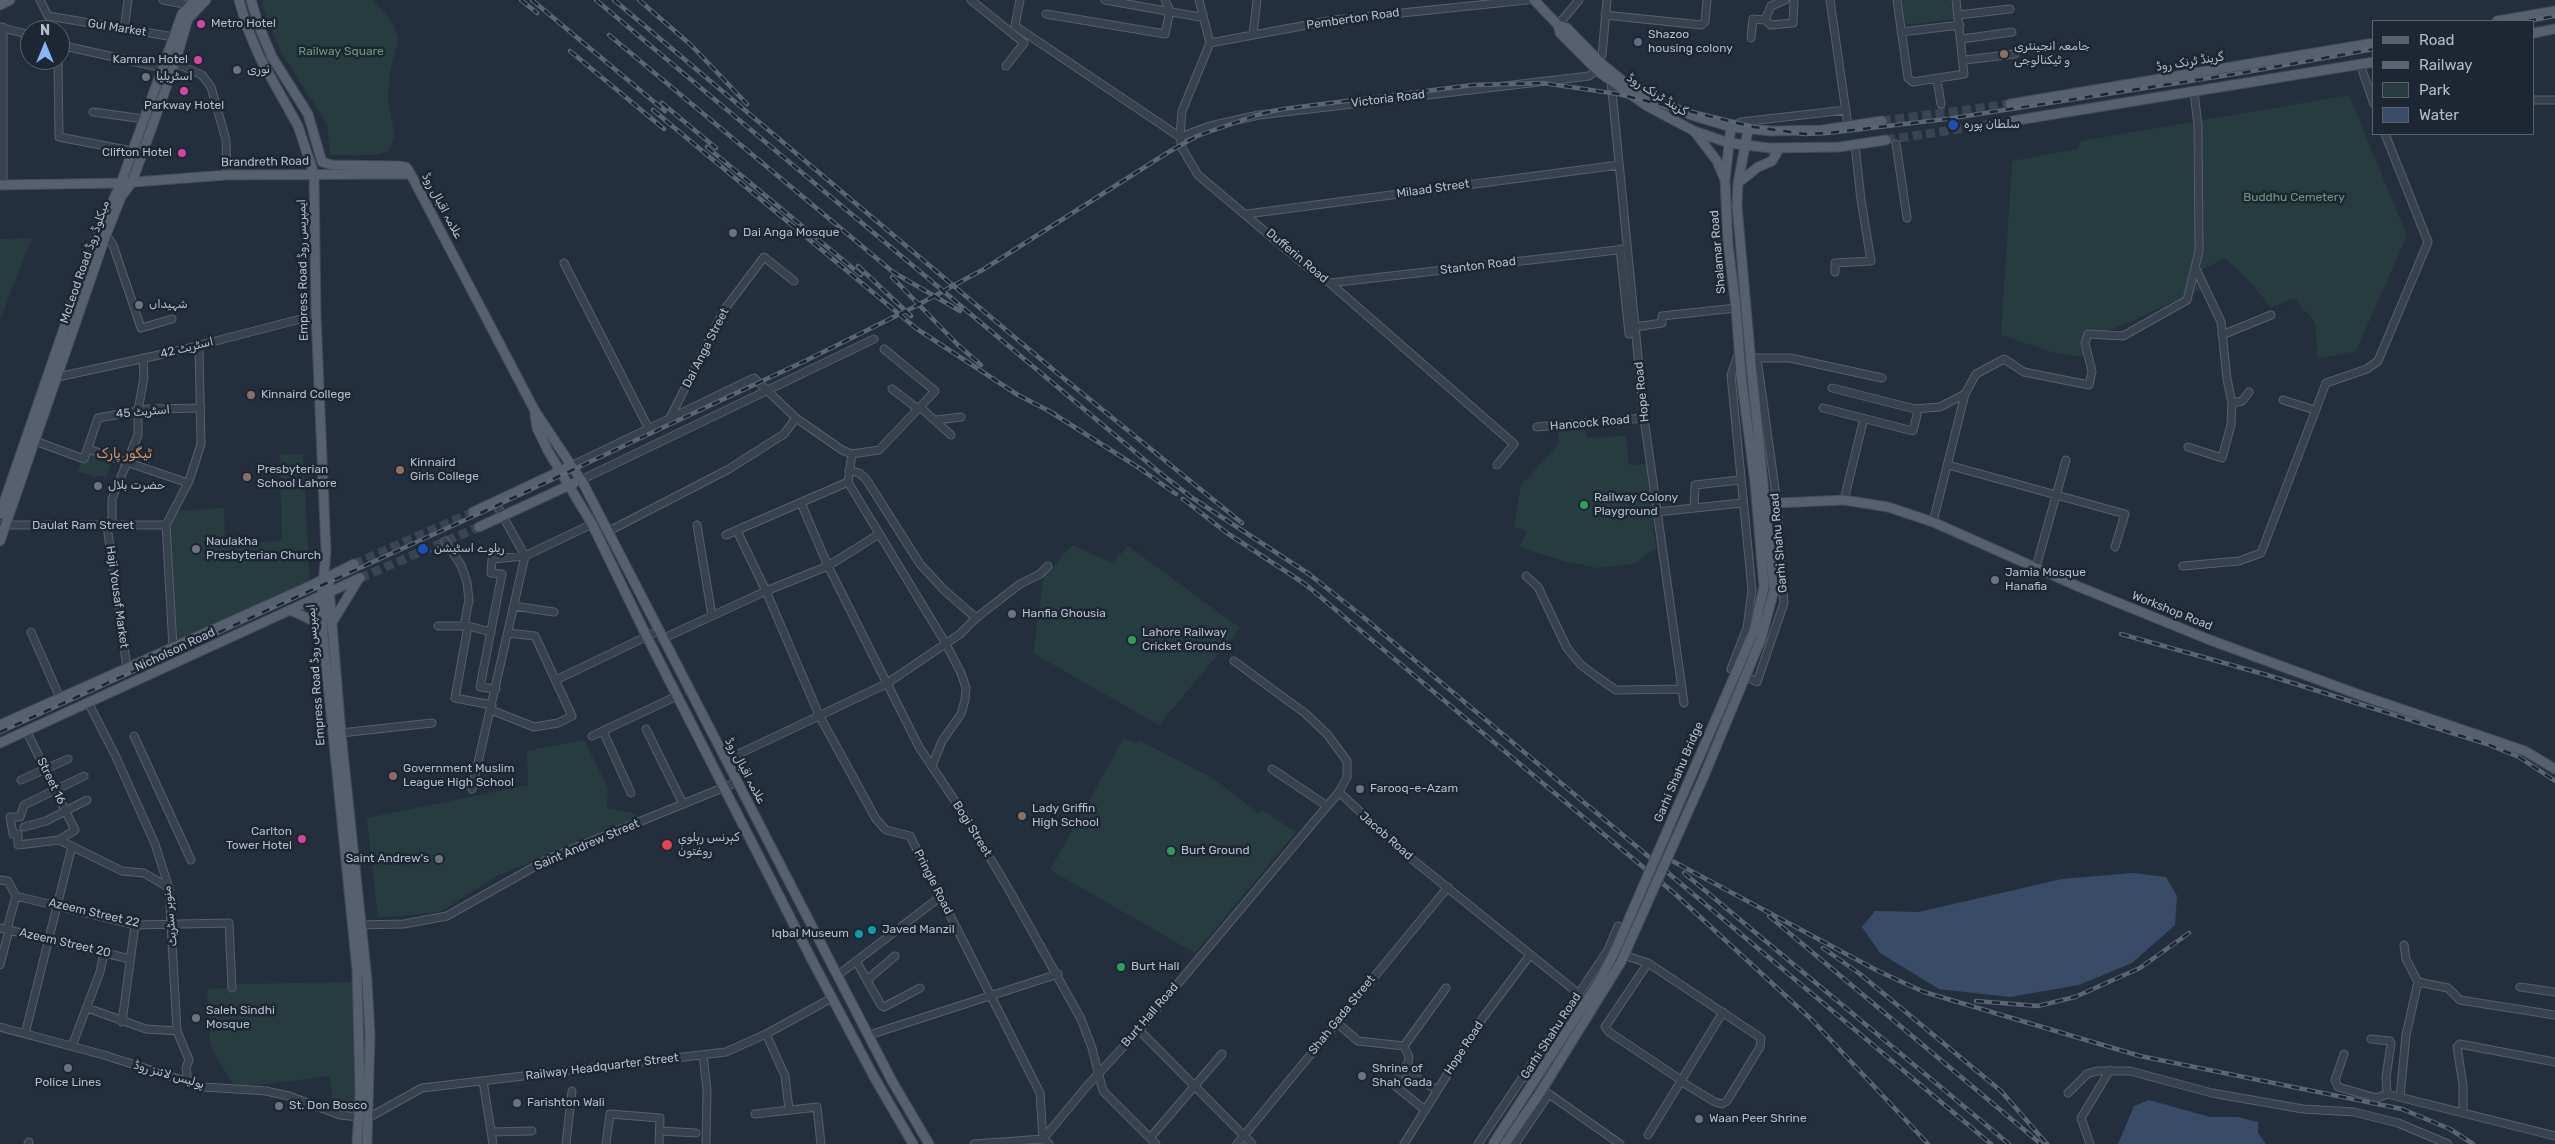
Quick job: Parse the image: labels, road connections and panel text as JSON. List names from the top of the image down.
{
  "streets": {
    "main road": [
      "گرینڈ ٹرنک روڈ",
      "Brandreth Road",
      "علامہ اقبال روڈ",
      "Shalamar Road",
      "McLeod Road میکلوڈ روڈ",
      "Empress Road ایمپریس روڈ",
      "Workshop Road",
      "Nicholson Road",
      "Garhi Shahu Bridge"
    ],
    "street": [
      "Pemberton Road",
      "Gul Market",
      "Victoria Road",
      "Milaad Street",
      "Dufferin Road",
      "Stanton Road",
      "اسٹریٹ 42",
      "Dai Anga Street",
      "Hope Road",
      "اسٹریٹ 45",
      "Hancock Road",
      "Daulat Ram Street",
      "Garhi Shahu Road",
      "Haji Yousaf Market",
      "Street 16",
      "Bogi Street",
      "Jacob Road",
      "Saint Andrew Street",
      "Pringle Road",
      "Azeem Street 22",
      "منوہر سٹریٹ",
      "Azeem Street 20",
      "Burt Hall Road",
      "Shah Gada Street",
      "Railway Headquarter Street",
      "پولیس لائنز روڈ"
    ]
  },
  "crossings": [
    ["Pemberton Road", "Dufferin Road"],
    ["Gul Market", "McLeod Road میکلوڈ روڈ"],
    ["گرینڈ ٹرنک روڈ", "Victoria Road"],
    ["گرینڈ ٹرنک روڈ", "Shalamar Road"],
    ["گرینڈ ٹرنک روڈ", "Hope Road"],
    ["Victoria Road", "Dufferin Road"],
    ["Brandreth Road", "علامہ اقبال روڈ"],
    ["Brandreth Road", "McLeod Road میکلوڈ روڈ"],
    ["Brandreth Road", "Empress Road ایمپریس روڈ"],
    ["Milaad Street", "Dufferin Road"],
    ["Milaad Street", "Hope Road"],
    ["علامہ اقبال روڈ", "Saint Andrew Street"],
    ["علامہ اقبال روڈ", "Railway Headquarter Street"],
    ["Shalamar Road", "Garhi Shahu Road"],
    ["Shalamar Road", "Garhi Shahu Bridge"],
    ["Dufferin Road", "Stanton Road"],
    ["McLeod Road میکلوڈ روڈ", "اسٹریٹ 42"],
    ["McLeod Road میکلوڈ روڈ", "اسٹریٹ 45"],
    ["McLeod Road میکلوڈ روڈ", "Daulat Ram Street"],
    ["Stanton Road", "Hope Road"],
    ["Empress Road ایمپریس روڈ", "اسٹریٹ 42"],
    ["Empress Road ایمپریس روڈ", "Nicholson Road"],
    ["Empress Road ایمپریس روڈ", "Saint Andrew Street"],
    ["Empress Road ایمپریس روڈ", "Railway Headquarter Street"],
    ["Empress Road ایمپریس روڈ", "پولیس لائنز روڈ"],
    ["اسٹریٹ 42", "Haji Yousaf Market"],
    ["Hope Road", "Hancock Road"],
    ["Hope Road", "Jacob Road"],
    ["اسٹریٹ 45", "Haji Yousaf Market"],
    ["Daulat Ram Street", "Haji Yousaf Market"],
    ["Garhi Shahu Road", "Workshop Road"],
    ["Garhi Shahu Road", "Jacob Road"],
    ["Haji Yousaf Market", "Nicholson Road"],
    ["Nicholson Road", "Street 16"],
    ["Nicholson Road", "منوہر سٹریٹ"],
    ["Bogi Street", "Burt Hall Road"],
    ["Jacob Road", "Burt Hall Road"],
    ["Jacob Road", "Shah Gada Street"],
    ["Pringle Road", "Burt Hall Road"],
    ["Azeem Street 22", "منوہر سٹریٹ"],
    ["منوہر سٹریٹ", "پولیس لائنز روڈ"],
    ["Railway Headquarter Street", "پولیس لائنز روڈ"]
  ],
  "districts": ["ٹیگور پارک"],
  "parks": ["Railway Square", "Buddhu Cemetery"],
  "places": [
    "Metro Hotel",
    "Shazoo housing colony",
    "جامعہ انجینئری و ٹیکنالوجی",
    "Kamran Hotel",
    "نوری",
    "اسٹریلیا",
    "Parkway Hotel",
    "سلطان پورہ",
    "Clifton Hotel",
    "Dai Anga Mosque",
    "شہیداں",
    "Kinnaird College",
    "Kinnaird Girls College",
    "Presbyterian School Lahore",
    "حضرت بلال",
    "Railway Colony Playground",
    "Naulakha Presbyterian Church",
    "ریلوے اسٹیشن",
    "Jamia Mosque Hanafia",
    "Hanfia Ghousia",
    "Lahore Railway Cricket Grounds",
    "Government Muslim League High School",
    "Farooq-e-Azam",
    "Lady Griffin High School",
    "Carlton Tower Hotel",
    "کېرنس رېلوې روغتون",
    "Burt Ground",
    "Saint Andrew's",
    "Javed Manzil",
    "Iqbal Museum",
    "Burt Hall",
    "Saleh Sindhi Mosque",
    "Police Lines",
    "Shrine of Shah Gada",
    "Farishton Wali",
    "St. Don Bosco",
    "Waan Peer Shrine"
  ],
  "legend": [
    "Road",
    "Railway",
    "Park",
    "Water"
  ],
  "north": "top"
}
